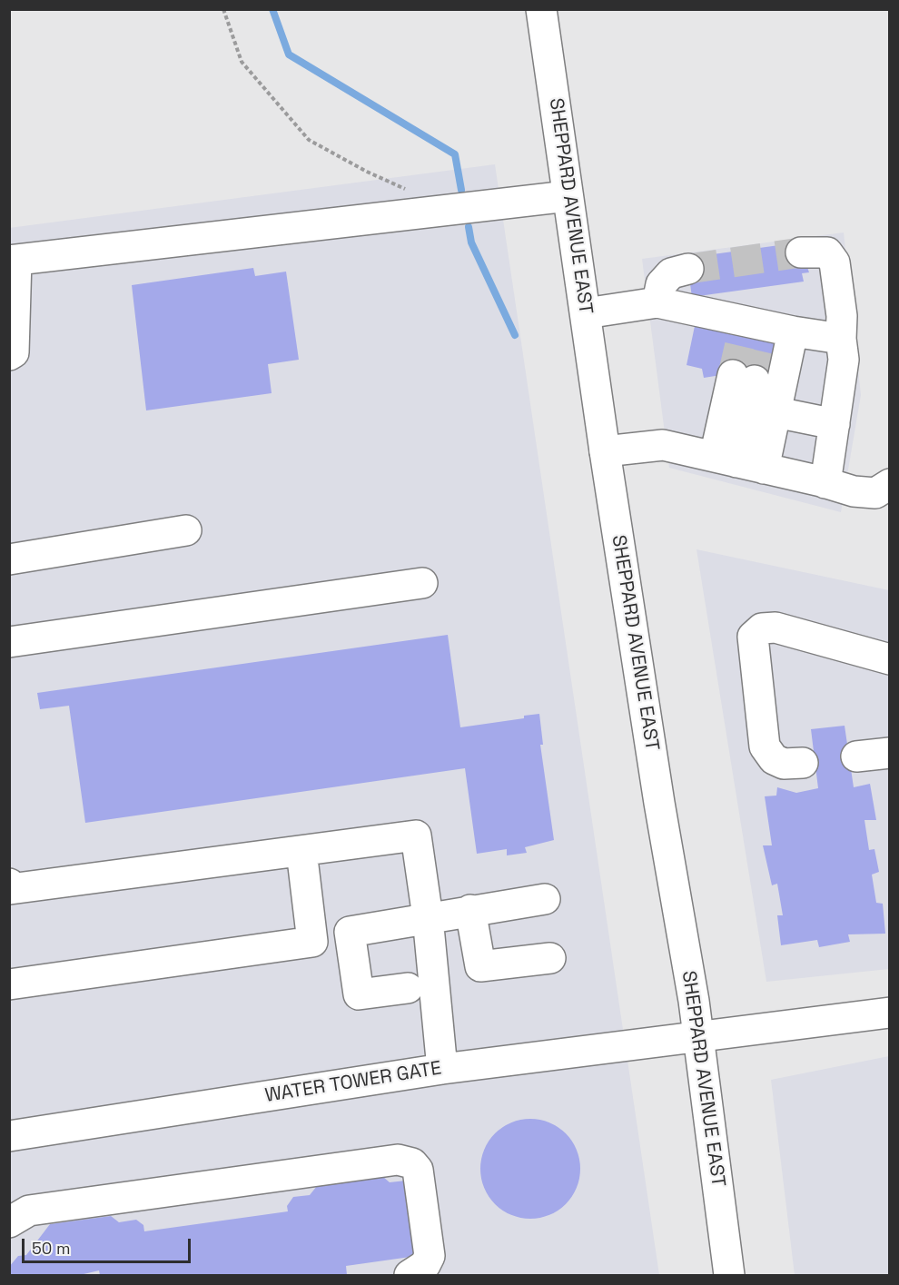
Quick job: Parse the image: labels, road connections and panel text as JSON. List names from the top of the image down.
{
  "streets": {
    "main road": ["SHEPPARD AVENUE EAST", "WATER TOWER GATE"]
  },
  "crossings": [
    ["SHEPPARD AVENUE EAST", "WATER TOWER GATE"]
  ],
  "scale_bar": "50 m"
}
